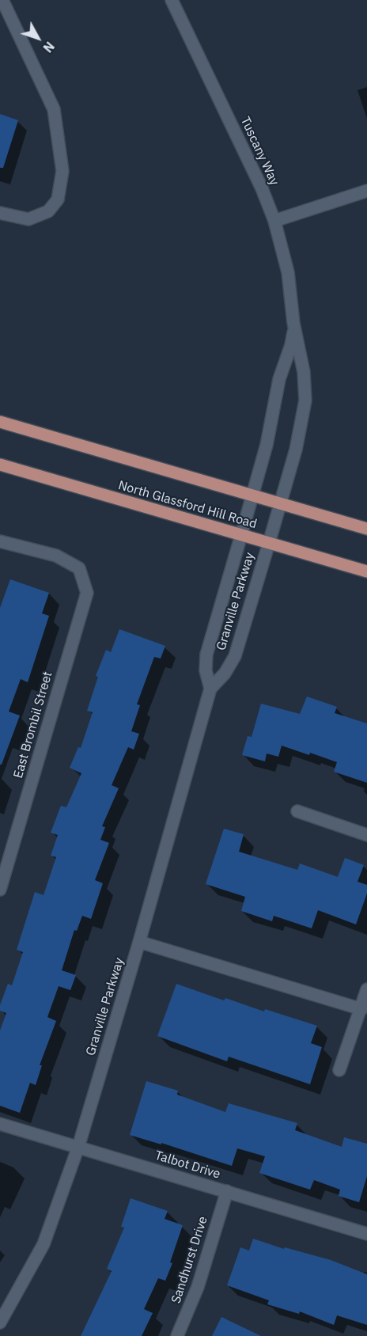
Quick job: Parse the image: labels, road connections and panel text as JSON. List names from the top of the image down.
{
  "streets": {
    "main road": ["North Glassford Hill Road"],
    "street": [
      "Tuscany Way",
      "Granville Parkway",
      "East Brombil Street",
      "Talbot Drive",
      "Sandhurst Drive"
    ]
  },
  "crossings": [
    ["Tuscany Way", "North Glassford Hill Road"],
    ["Tuscany Way", "Granville Parkway"],
    ["North Glassford Hill Road", "Granville Parkway"],
    ["Granville Parkway", "Talbot Drive"],
    ["Talbot Drive", "Sandhurst Drive"]
  ],
  "north": "bottom right"
}
